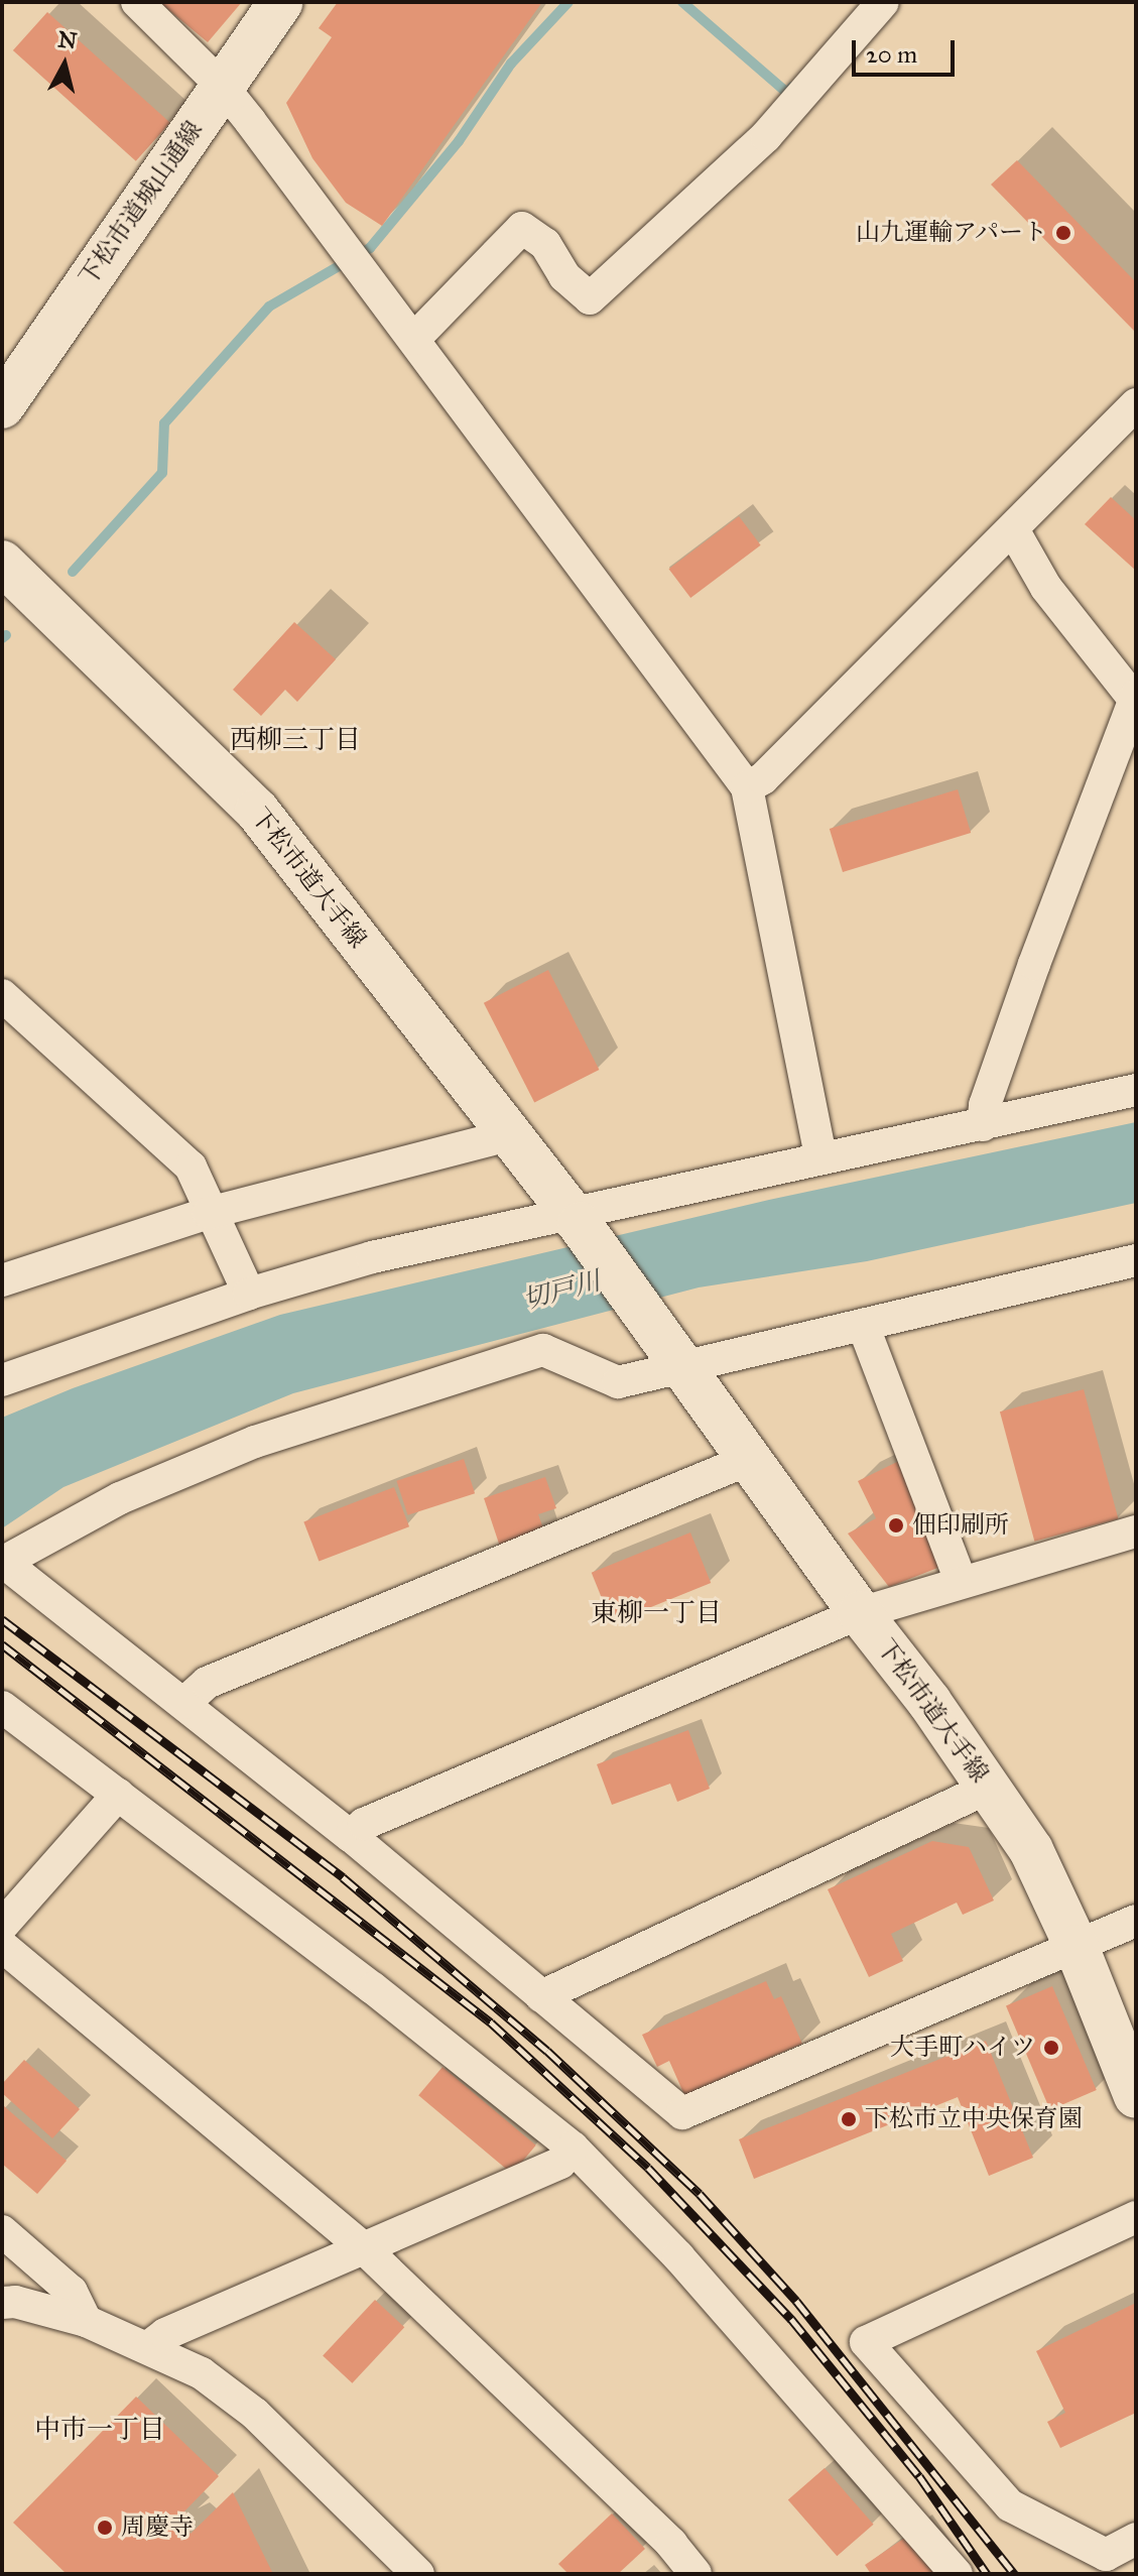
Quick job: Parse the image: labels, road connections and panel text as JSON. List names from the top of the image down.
{
  "streets": {
    "street": ["下松市道城山通線", "下松市道大手線"]
  },
  "districts": ["西柳三丁目", "東柳一丁目", "中市一丁目"],
  "water": ["切戸川"],
  "places": [
    "山九運輸アパート",
    "佃印刷所",
    "大手町ハイツ",
    "下松市立中央保育園",
    "周慶寺"
  ],
  "scale_bar": "20 m",
  "north": "top"
}
